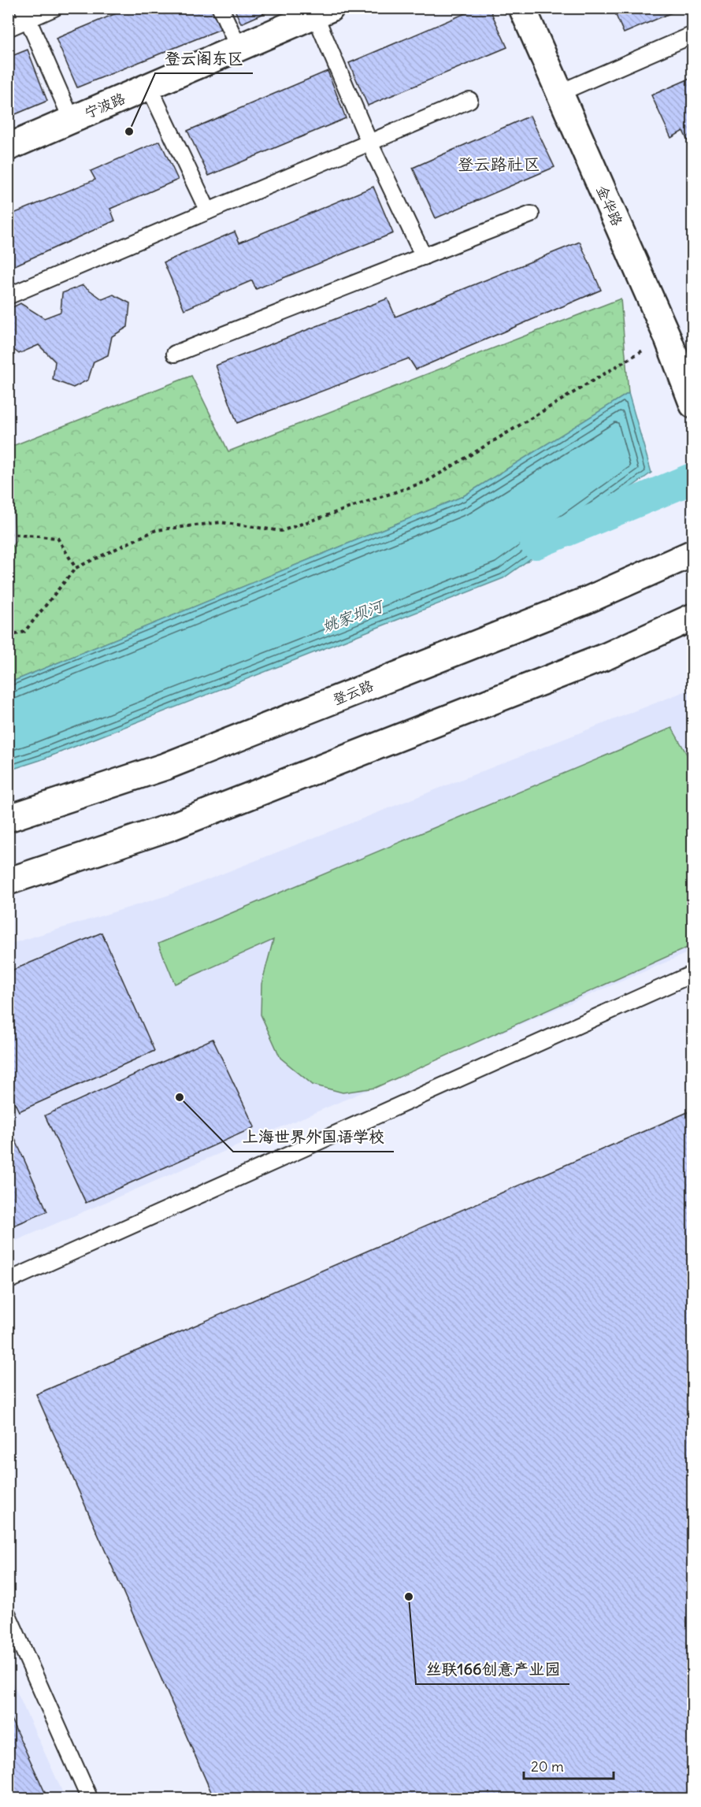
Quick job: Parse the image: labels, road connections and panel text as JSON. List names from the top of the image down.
{
  "streets": {
    "main road": ["宁波路", "金华路", "登云路"]
  },
  "districts": ["登云路社区"],
  "water": ["姚家坝河"],
  "places": ["登云阁东区", "上海世界外国语学校", "丝联166创意产业园"],
  "scale_bar": "20 m"
}
